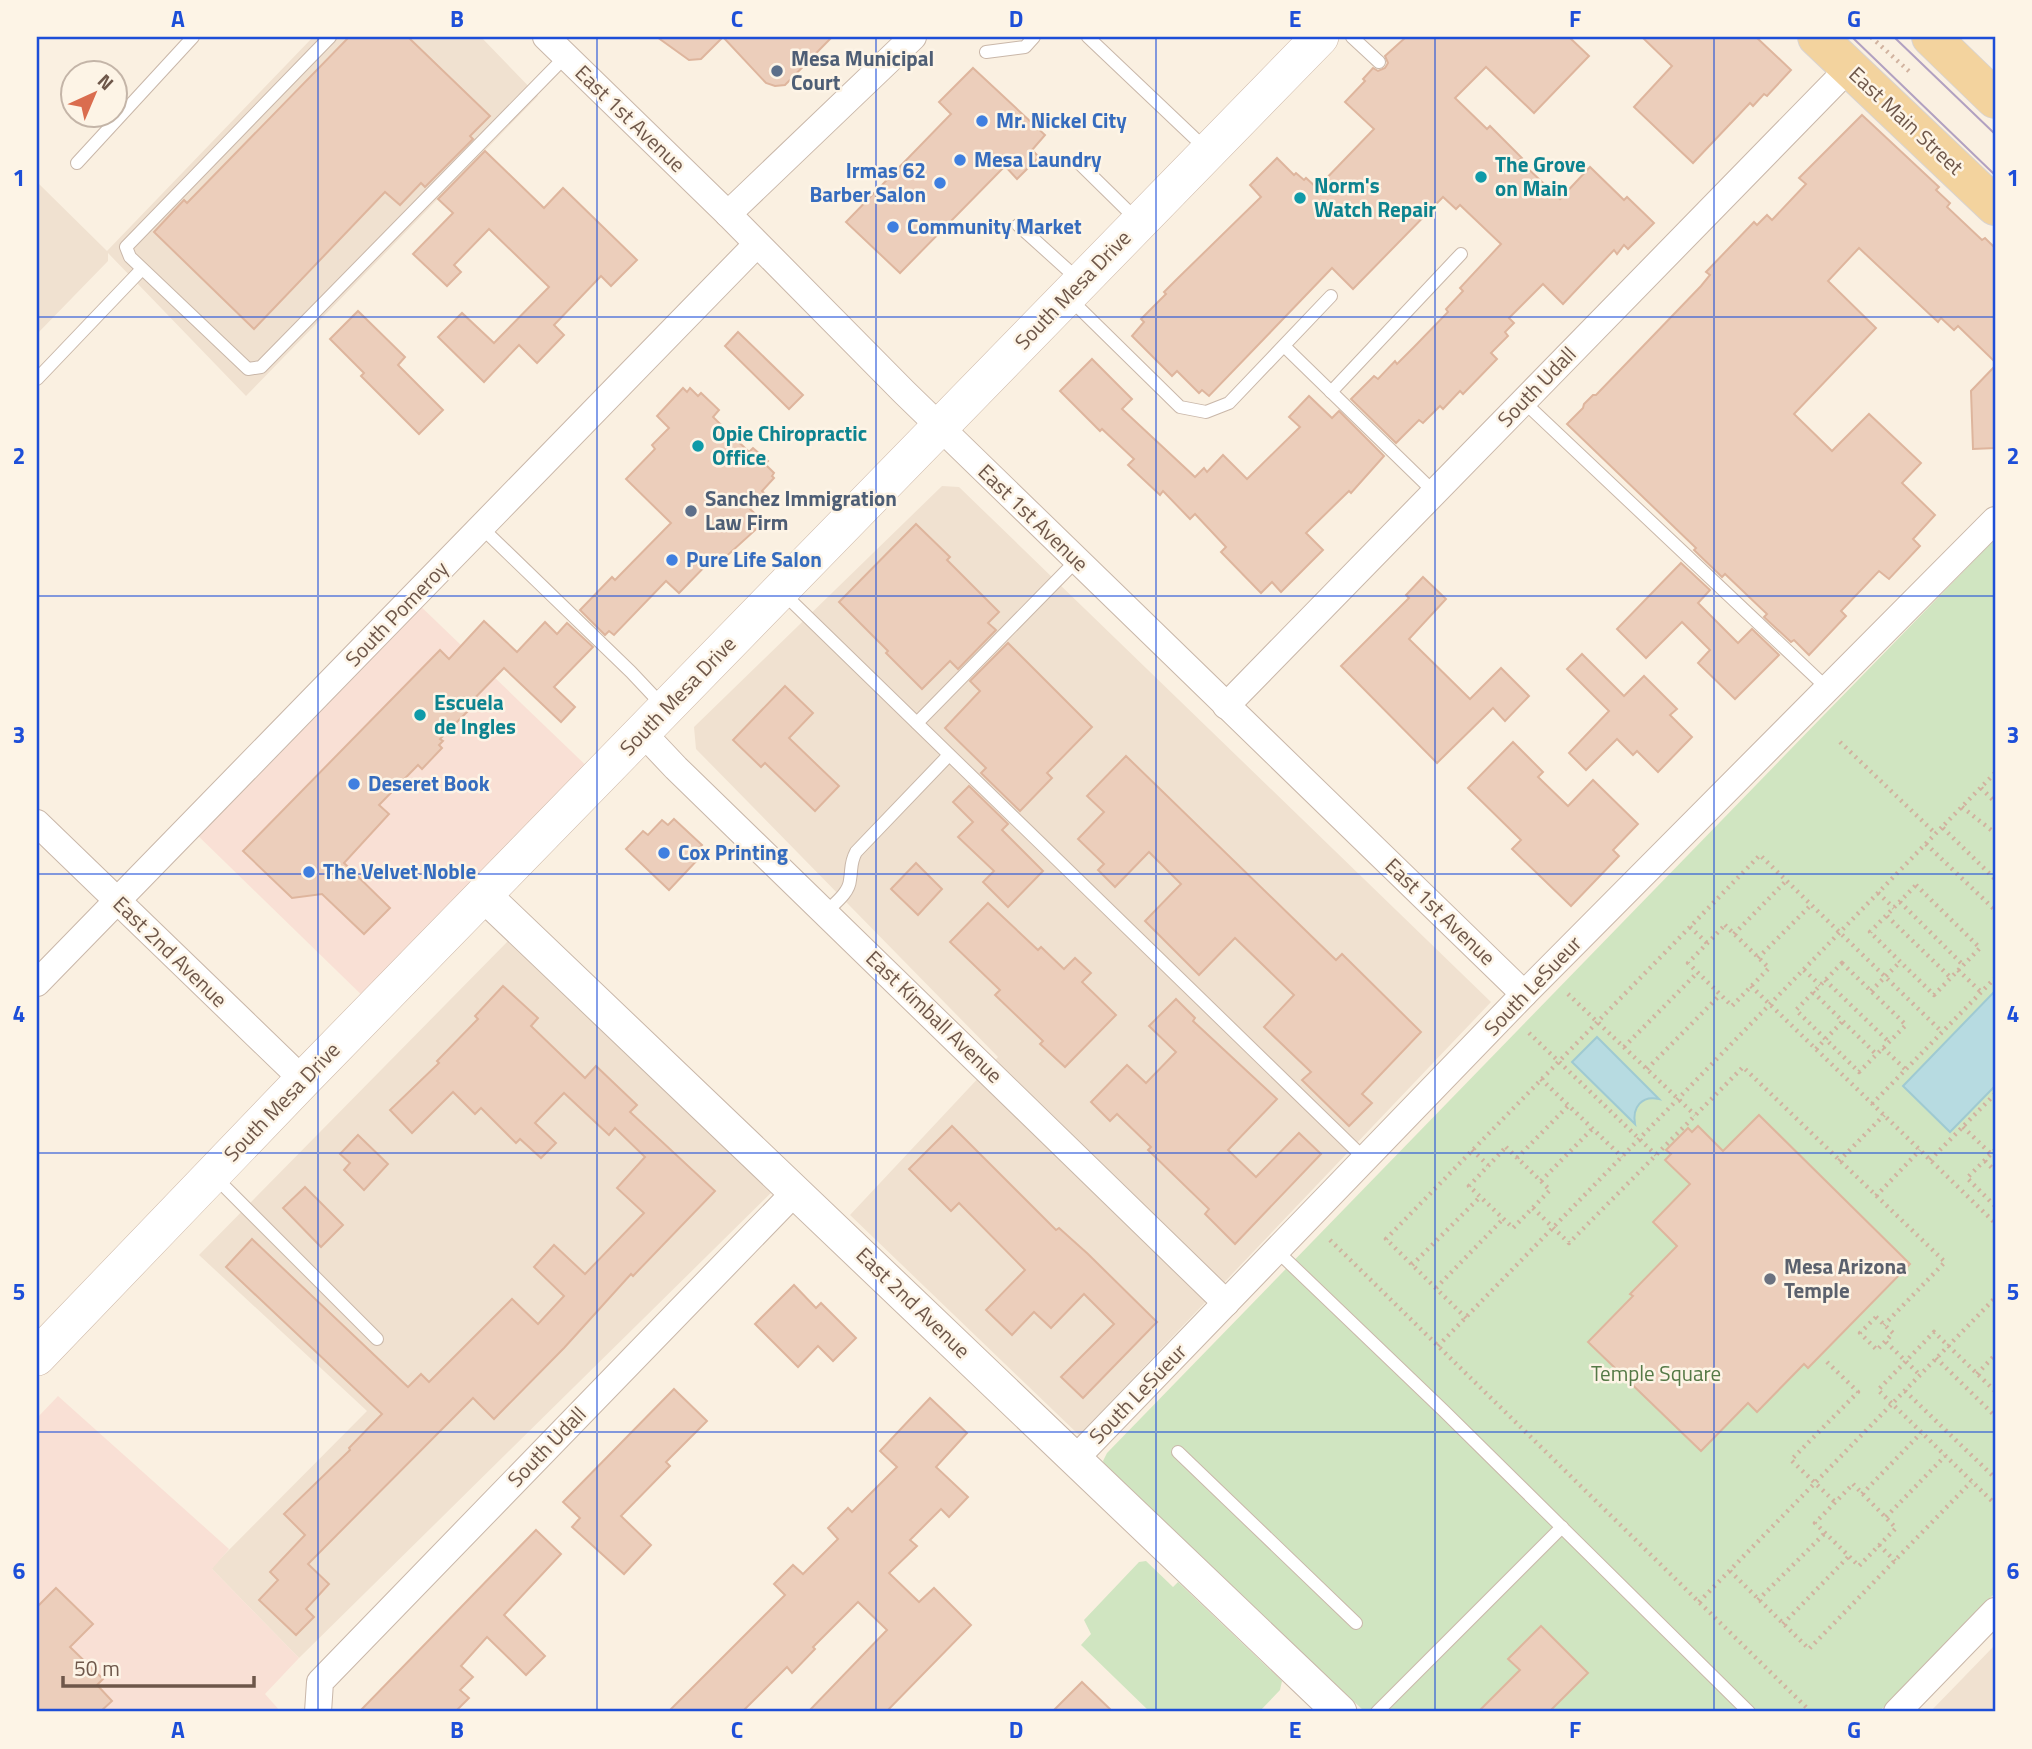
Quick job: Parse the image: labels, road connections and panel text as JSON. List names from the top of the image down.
{
  "streets": {
    "main road": ["East Main Street", "South Mesa Drive"],
    "street": [
      "East 1st Avenue",
      "South Udall",
      "South Pomeroy",
      "East 2nd Avenue",
      "South LeSueur",
      "East Kimball Avenue"
    ]
  },
  "crossings": [
    ["East 1st Avenue", "South Mesa Drive"],
    ["East 1st Avenue", "South Udall"],
    ["East 1st Avenue", "South Pomeroy"],
    ["East 1st Avenue", "South LeSueur"],
    ["East Main Street", "South Udall"],
    ["South Mesa Drive", "East 2nd Avenue"],
    ["South Mesa Drive", "East Kimball Avenue"],
    ["South Udall", "East 2nd Avenue"],
    ["South Pomeroy", "East 2nd Avenue"],
    ["East 2nd Avenue", "South LeSueur"],
    ["South LeSueur", "East Kimball Avenue"]
  ],
  "parks": ["Temple Square"],
  "places": [
    "Mesa Municipal Court",
    "Mr. Nickel City",
    "Mesa Laundry",
    "The Grove on Main",
    "Irmas 62 Barber Salon",
    "Norm's Watch Repair",
    "Community Market",
    "Opie Chiropractic Office",
    "Sanchez Immigration Law Firm",
    "Pure Life Salon",
    "Escuela de Ingles",
    "Deseret Book",
    "Cox Printing",
    "The Velvet Noble",
    "Mesa Arizona Temple"
  ],
  "scale_bar": "50 m",
  "north": "top right",
  "grid": {
    "columns": [
      "A",
      "B",
      "C",
      "D",
      "E",
      "F",
      "G"
    ],
    "rows": [
      "1",
      "2",
      "3",
      "4",
      "5",
      "6"
    ]
  }
}
